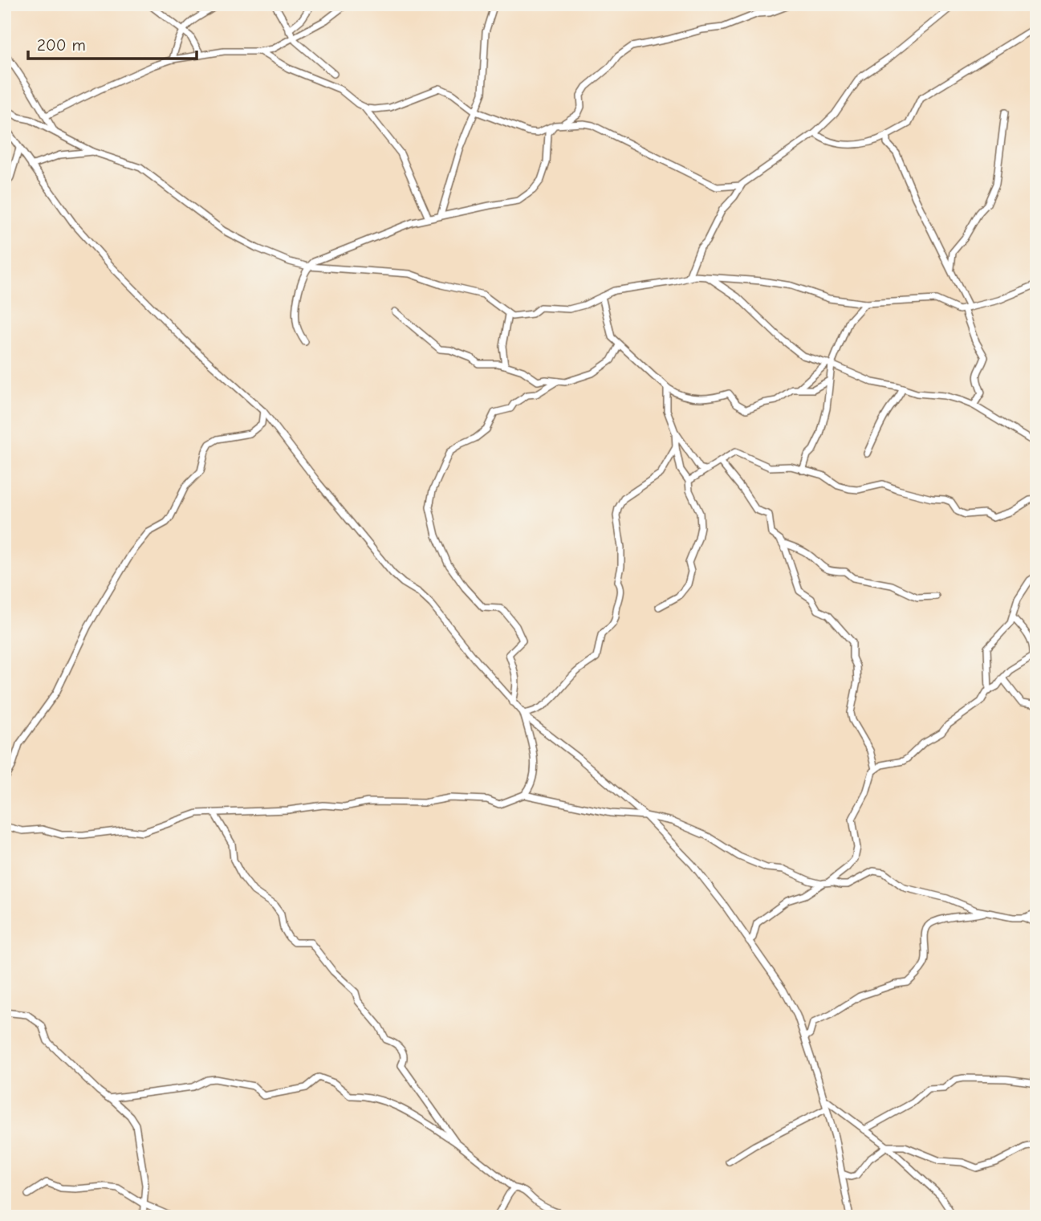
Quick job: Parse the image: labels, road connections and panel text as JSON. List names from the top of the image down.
{
  "scale_bar": "200 m"
}
